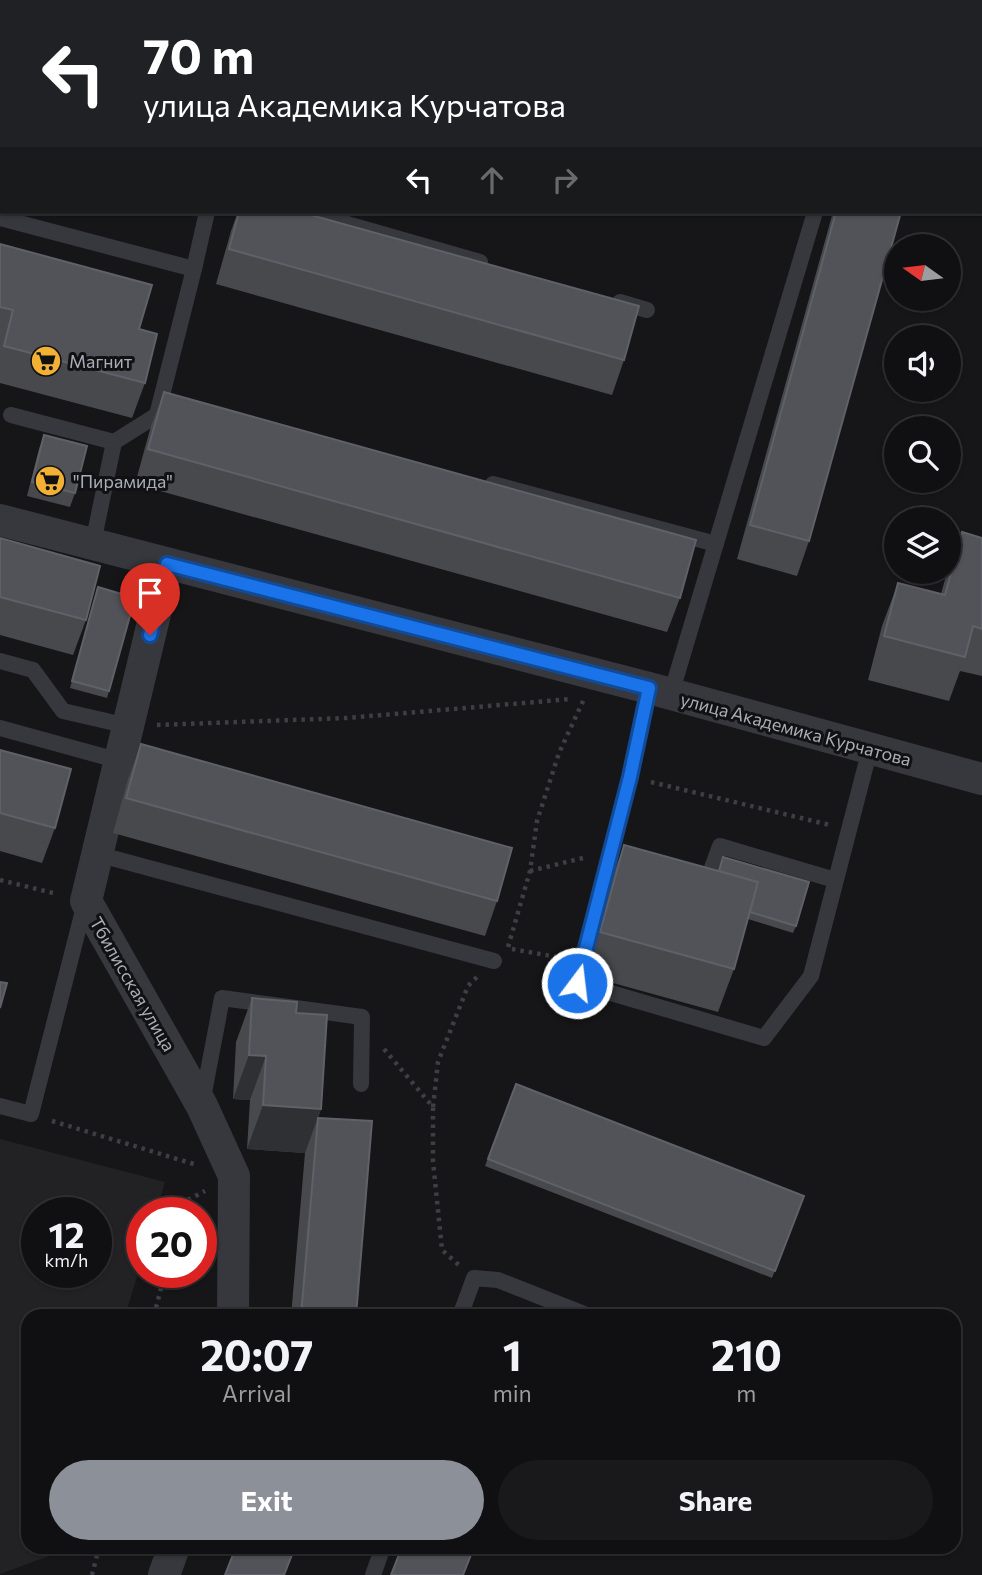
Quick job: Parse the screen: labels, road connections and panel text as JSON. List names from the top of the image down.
{
  "streets": {
    "street": ["улица Академика Курчатова", "Тбилисская улица"]
  },
  "crossings": [
    ["улица Академика Курчатова", "Тбилисская улица"]
  ],
  "places": {
    "supermarket": ["Магнит", "\"Пирамида\""]
  },
  "north": "left",
  "page": {
    "turn": ["70 m", "улица Академика Курчатова"],
    "speed": "12 km/h",
    "limit": "20",
    "eta": [
      "20:07",
      "Arrival",
      "1",
      "min",
      "210",
      "m"
    ],
    "buttons": ["Exit", "Share"]
  }
}
